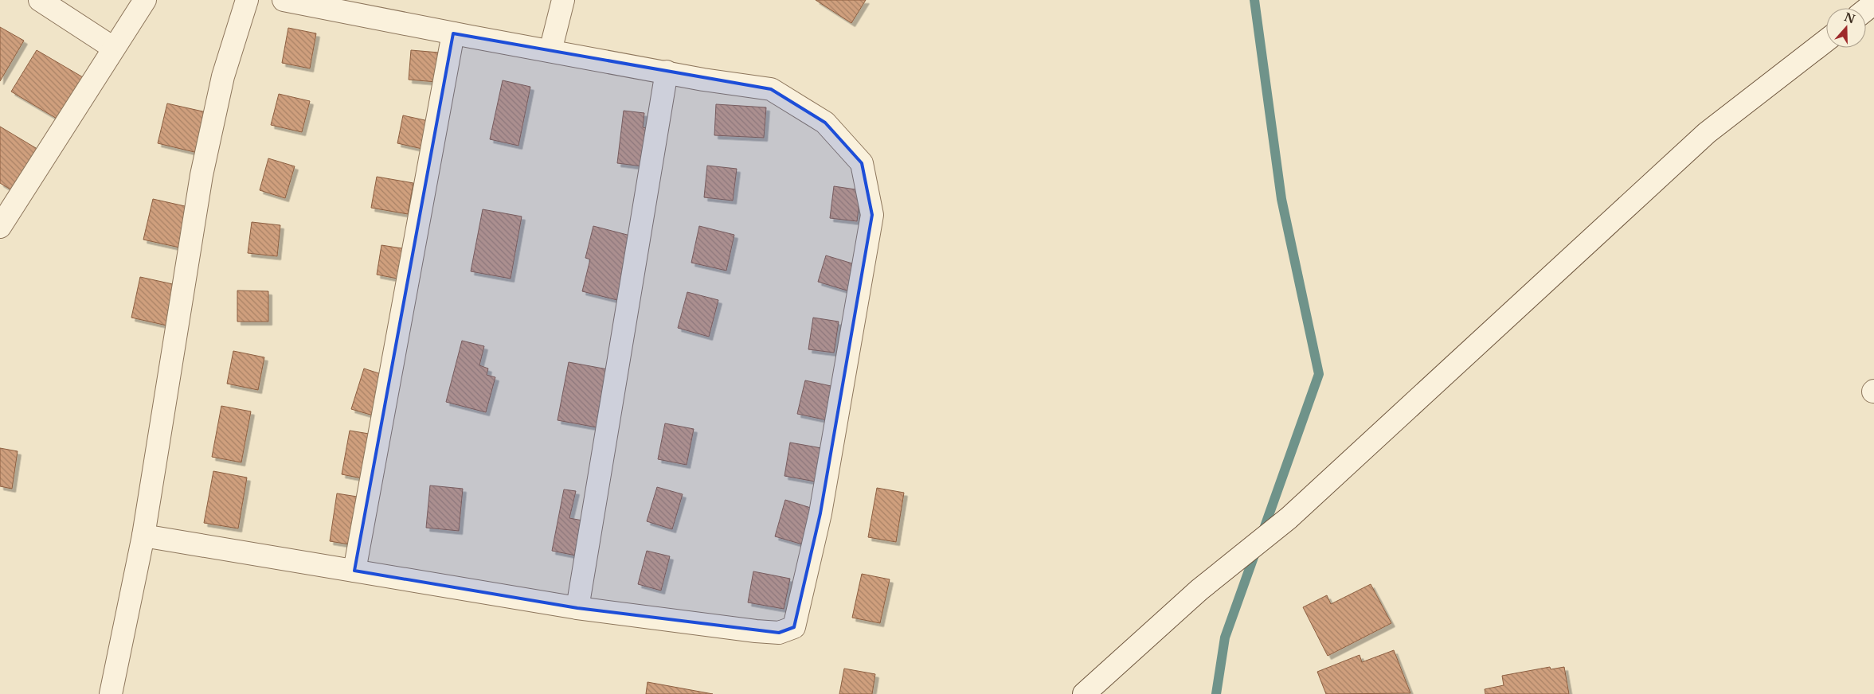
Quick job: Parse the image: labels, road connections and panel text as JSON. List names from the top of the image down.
{
  "north": "top"
}
